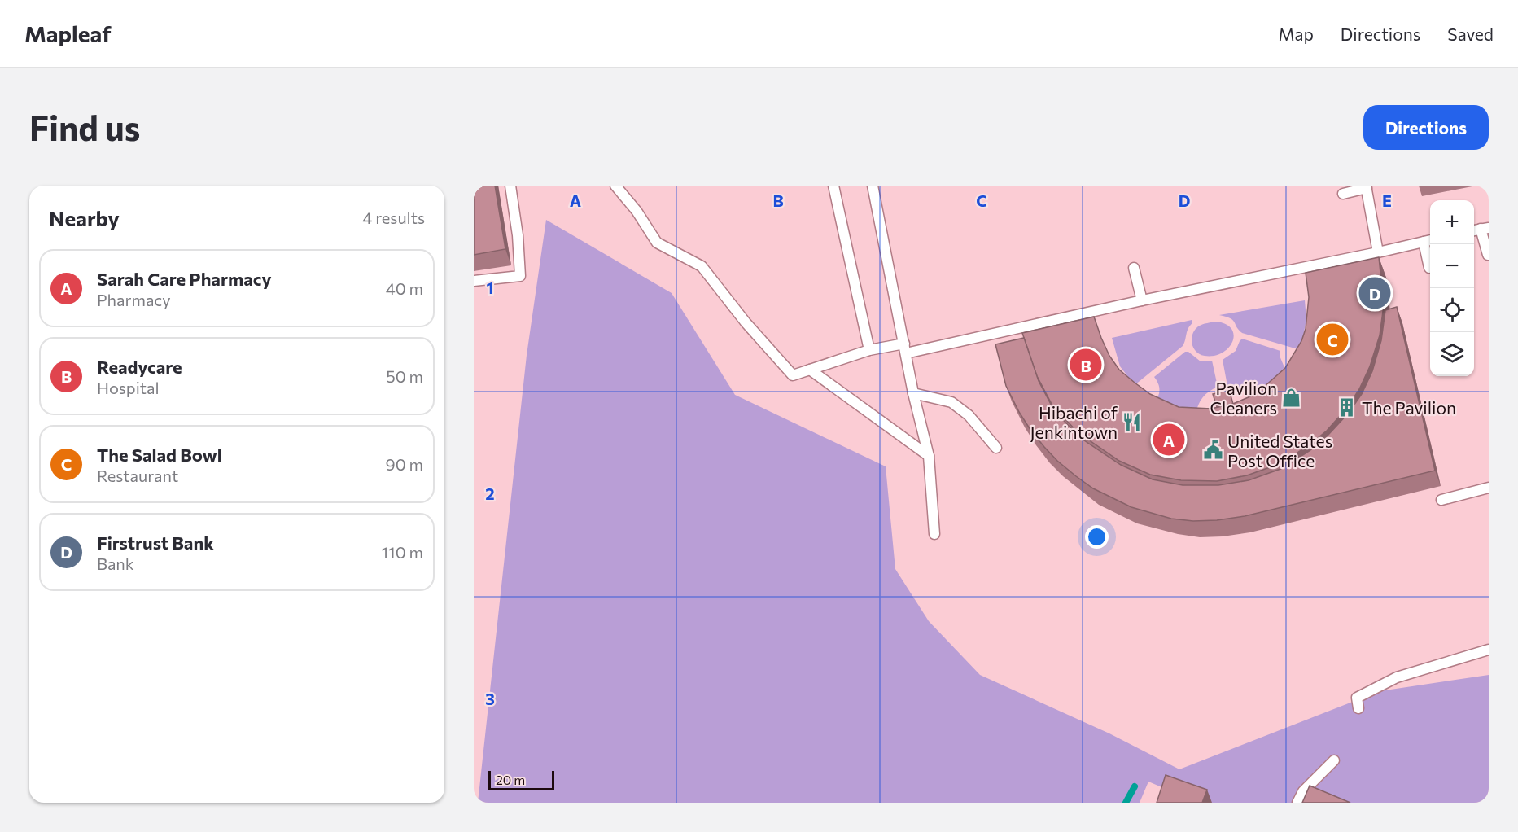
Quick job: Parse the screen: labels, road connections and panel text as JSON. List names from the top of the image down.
{
  "places": {
    "shop": ["Pavilion Cleaners"],
    "building": ["The Pavilion"],
    "restaurant": ["Hibachi of Jenkintown"],
    "public building": ["United States Post Office"]
  },
  "scale_bar": "20 m",
  "page": {
    "header": "Mapleaf",
    "nav": ["Map", "Directions", "Saved"],
    "buttons": "Directions",
    "title": "Find us",
    "heading": ["Nearby", "4 results"],
    "map_buttons": ["+", "−"],
    "list": [
      {
        "mark": "A",
        "name": "Sarah Care Pharmacy",
        "note": "Pharmacy",
        "value": "40 m"
      },
      {
        "mark": "B",
        "name": "Readycare",
        "note": "Hospital",
        "value": "50 m"
      },
      {
        "mark": "C",
        "name": "The Salad Bowl",
        "note": "Restaurant",
        "value": "90 m"
      },
      {
        "mark": "D",
        "name": "Firstrust Bank",
        "note": "Bank",
        "value": "110 m"
      }
    ],
    "pins": [
      "D",
      "C",
      "B",
      "A"
    ],
    "scale": "20 m"
  },
  "grid": {
    "columns": [
      "A",
      "B",
      "C",
      "D",
      "E"
    ],
    "rows": ["1", "2", "3"]
  }
}
